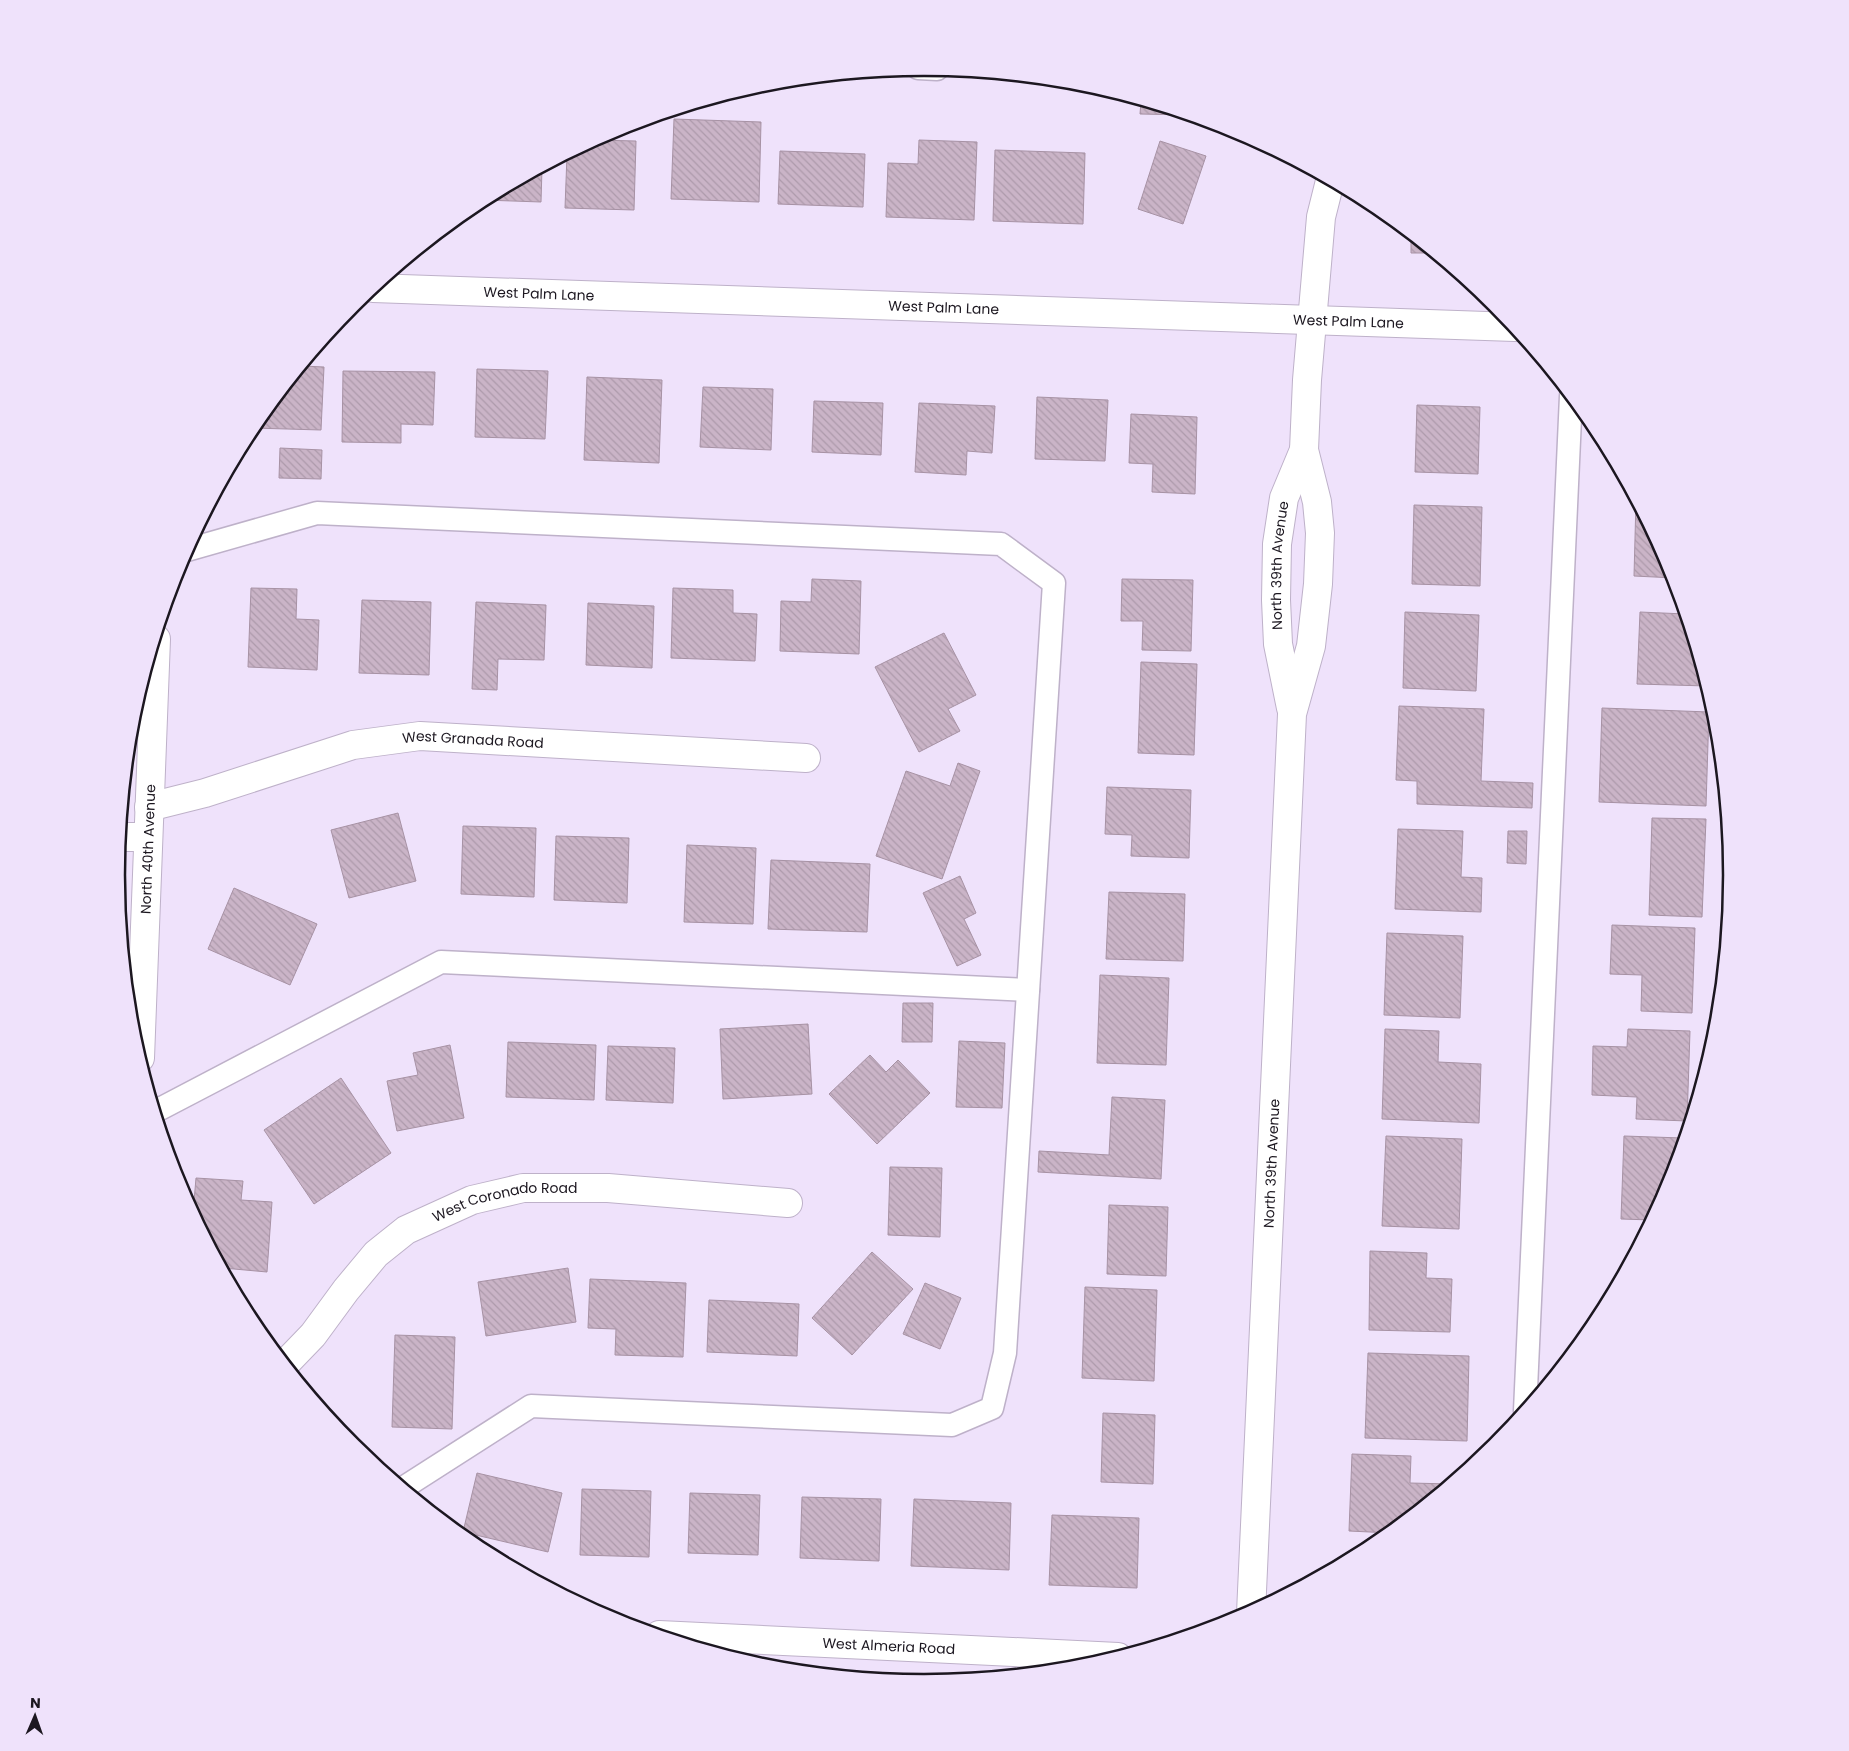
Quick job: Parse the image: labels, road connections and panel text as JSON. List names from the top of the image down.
{
  "streets": {
    "street": [
      "West Palm Lane",
      "North 39th Avenue",
      "West Granada Road",
      "North 40th Avenue",
      "West Coronado Road",
      "West Almeria Road"
    ]
  },
  "crossings": [
    ["West Palm Lane", "North 39th Avenue"],
    ["West Granada Road", "North 40th Avenue"]
  ],
  "north": "top"
}
